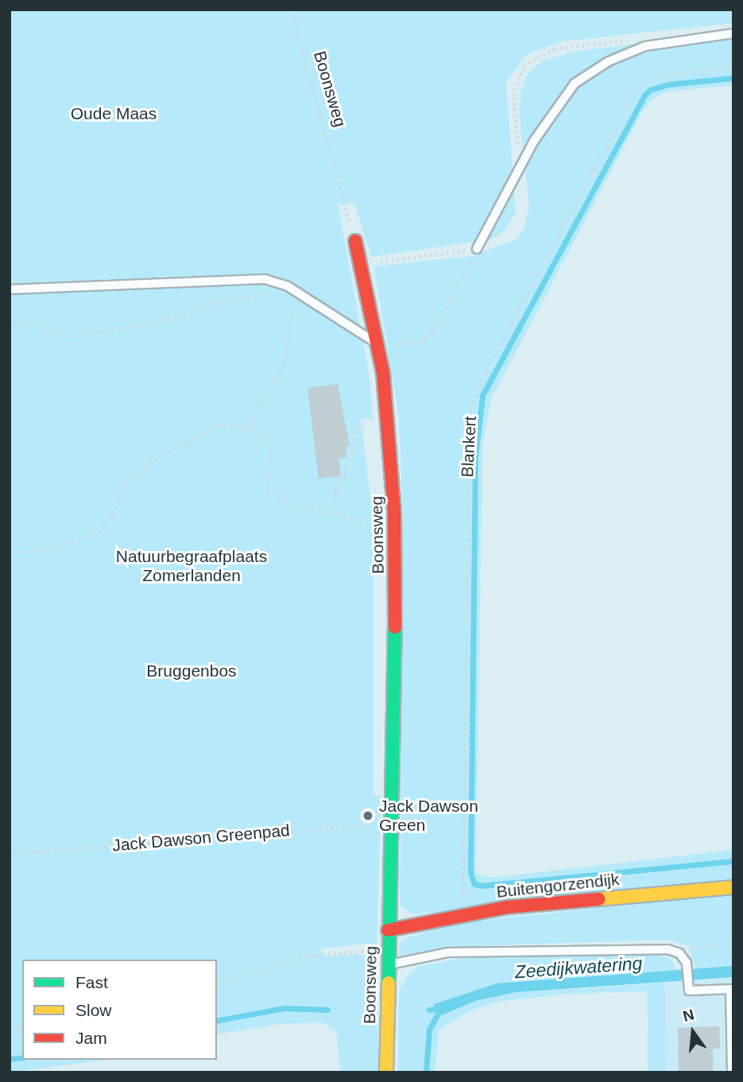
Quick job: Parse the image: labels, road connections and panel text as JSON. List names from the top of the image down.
{
  "streets": {
    "street": ["Boonsweg", "Buitengorzendijk"],
    "path": ["Blankert", "Jack Dawson Greenpad"]
  },
  "crossings": [
    ["Boonsweg", "Jack Dawson Greenpad"],
    ["Boonsweg", "Buitengorzendijk"],
    ["Blankert", "Buitengorzendijk"]
  ],
  "water": ["Zeedijkwatering"],
  "parks": ["Oude Maas", "Natuurbegraafplaats Zomerlanden", "Bruggenbos"],
  "places": ["Jack Dawson Green"],
  "legend": ["Fast", "Slow", "Jam"],
  "north": "top"
}
